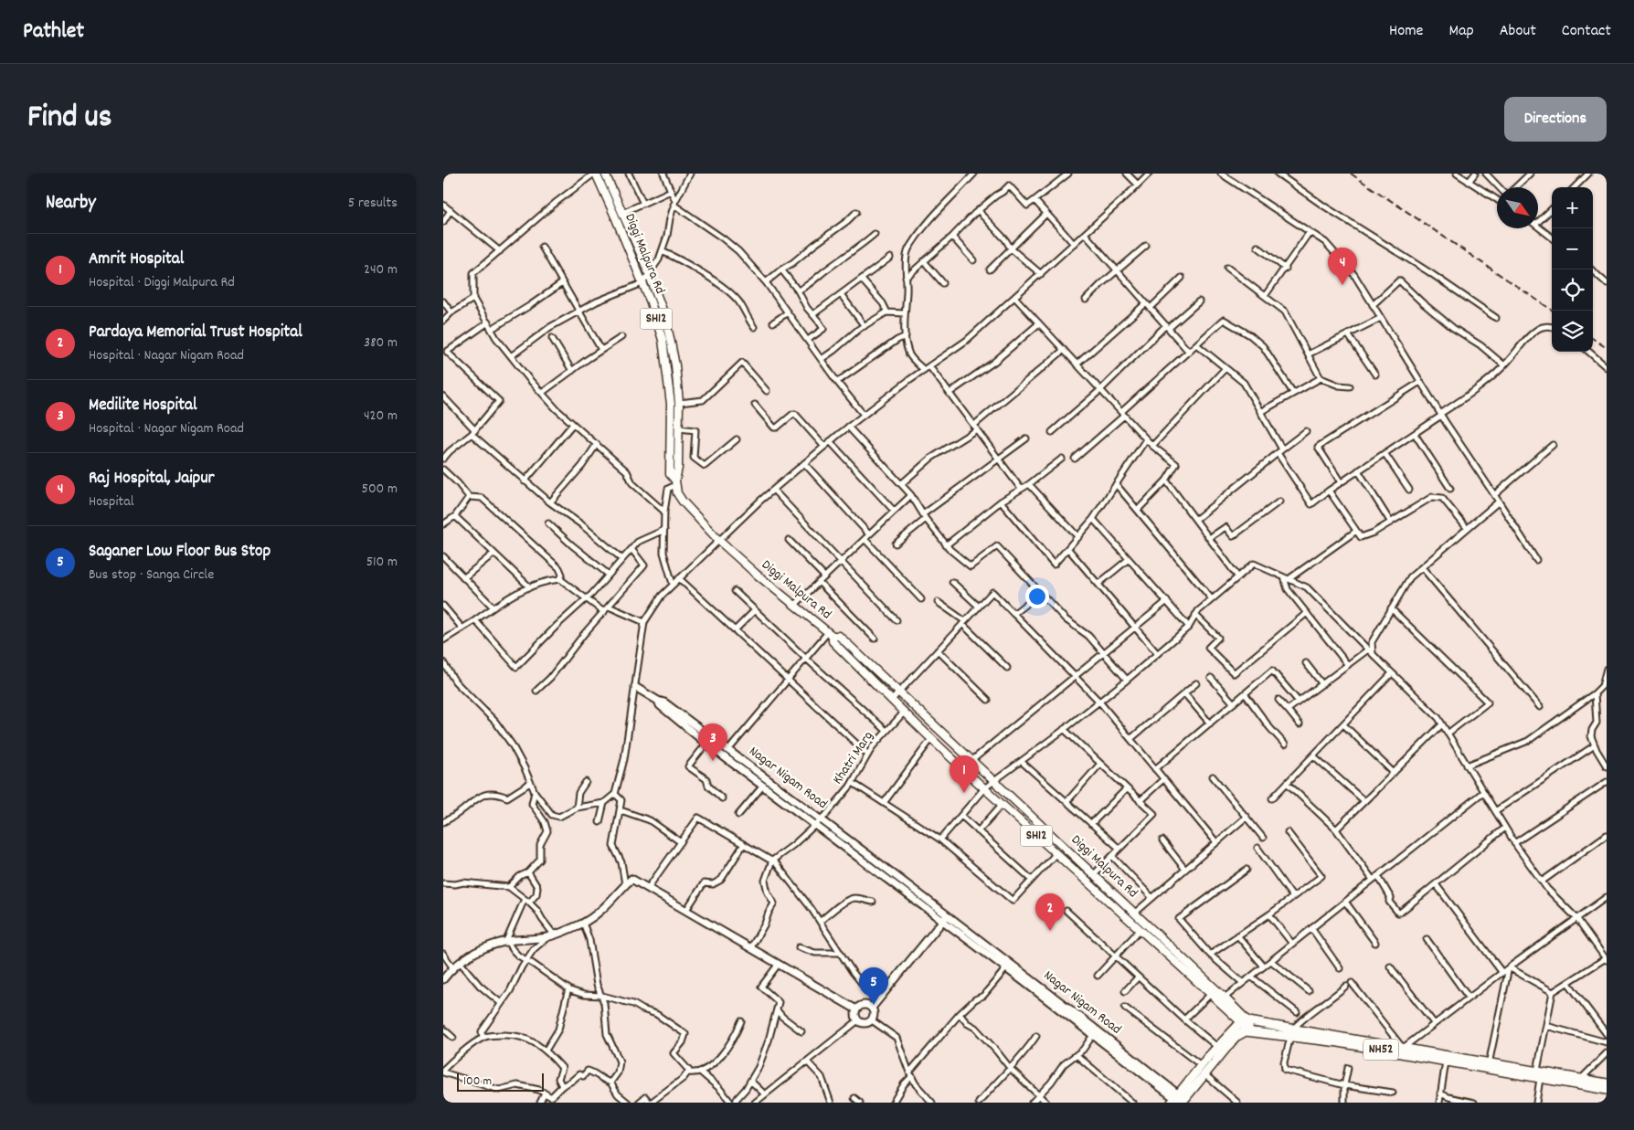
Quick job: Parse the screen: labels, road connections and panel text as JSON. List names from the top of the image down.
{
  "streets": {
    "highway": ["NH52"],
    "main road": ["Diggi Malpura Rd", "SH12"],
    "street": ["Khatri Marg", "Nagar Nigam Road"]
  },
  "crossings": [
    ["Diggi Malpura Rd", "Khatri Marg"],
    ["Diggi Malpura Rd", "NH52"],
    ["Khatri Marg", "Nagar Nigam Road"]
  ],
  "scale_bar": "100 m",
  "north": "bottom right",
  "page": {
    "header": "Pathlet",
    "nav": [
      "Home",
      "Map",
      "About",
      "Contact"
    ],
    "title": "Find us",
    "buttons": "Directions",
    "heading": ["Nearby", "5 results"],
    "map_buttons": ["+", "−"],
    "list": [
      {
        "mark": "1",
        "name": "Amrit Hospital",
        "note": "Hospital · Diggi Malpura Rd",
        "value": "240 m"
      },
      {
        "mark": "2",
        "name": "Pardaya Memorial Trust Hospital",
        "note": "Hospital · Nagar Nigam Road",
        "value": "380 m"
      },
      {
        "mark": "3",
        "name": "Medilite Hospital",
        "note": "Hospital · Nagar Nigam Road",
        "value": "420 m"
      },
      {
        "mark": "4",
        "name": "Raj Hospital, Jaipur",
        "note": "Hospital",
        "value": "500 m"
      },
      {
        "mark": "5",
        "name": "Saganer Low Floor Bus Stop",
        "note": "Bus stop · Sanga Circle",
        "value": "510 m"
      }
    ],
    "pins": [
      "4",
      "3",
      "1",
      "2",
      "5"
    ],
    "scale": "100 m"
  }
}
